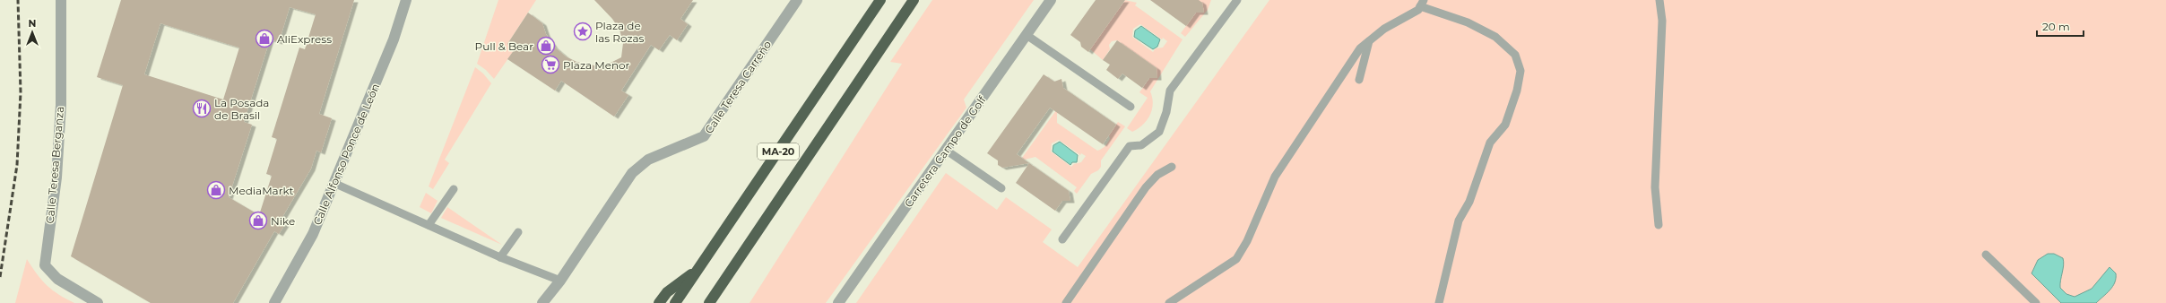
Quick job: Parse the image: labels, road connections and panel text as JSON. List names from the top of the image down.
{
  "streets": {
    "highway": ["MA-20"],
    "street": [
      "Calle Teresa Carreño",
      "Carretera Campo de Golf",
      "Calle Alfonso Ponce de León",
      "Calle Teresa Berganza"
    ]
  },
  "places": {
    "place": ["Plaza de las Rozas"],
    "shop": [
      "AliExpress",
      "Pull & Bear",
      "MediaMarkt",
      "Nike"
    ],
    "supermarket": ["Plaza Menor"],
    "restaurant": ["La Posada de Brasil"]
  },
  "scale_bar": "20 m",
  "north": "top"
}
